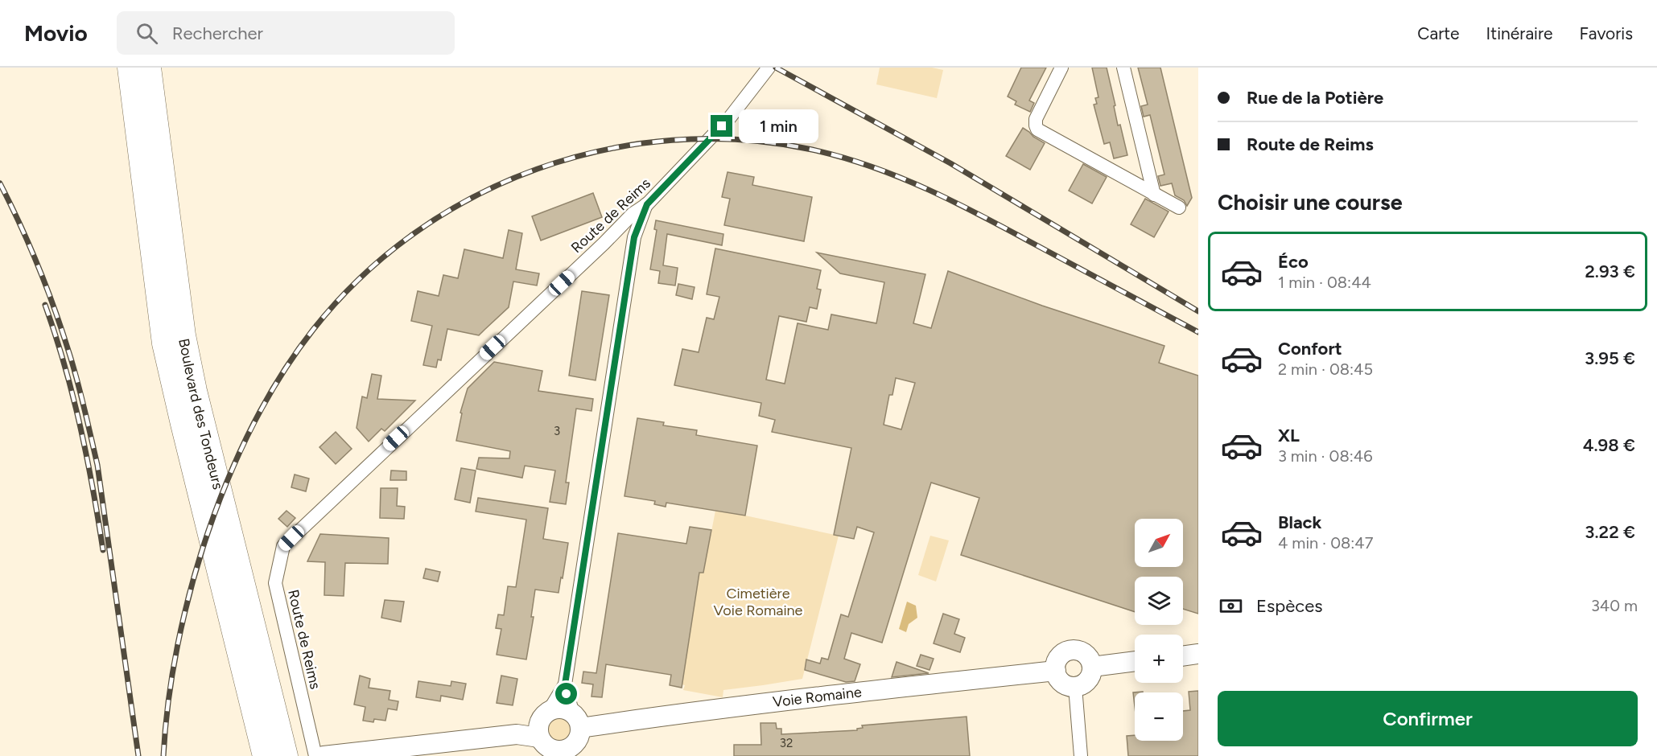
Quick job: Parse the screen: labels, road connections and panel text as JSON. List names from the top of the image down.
{
  "streets": {
    "highway": ["Boulevard des Tondeurs"],
    "main road": ["Voie Romaine"],
    "street": ["Route de Reims"]
  },
  "parks": ["Cimetière Voie Romaine"],
  "house_numbers": ["3", "32"],
  "north": "top right",
  "page": {
    "header": "Movio",
    "search": "Rechercher",
    "nav": ["Carte", "Itinéraire", "Favoris"],
    "banner": ["Rue de la Potière", "Route de Reims"],
    "bubble": "1 min",
    "heading": "Choisir une course",
    "list": [
      {
        "name": "Éco",
        "note": "1 min · 08:44",
        "value": "2.93 €"
      },
      {
        "name": "Confort",
        "note": "2 min · 08:45",
        "value": "3.95 €"
      },
      {
        "name": "XL",
        "note": "3 min · 08:46",
        "value": "4.98 €"
      },
      {
        "name": "Black",
        "note": "4 min · 08:47",
        "value": "3.22 €"
      }
    ],
    "map_buttons": ["+", "−"],
    "pay": ["Espèces", "340 m"],
    "buttons": "Confirmer"
  }
}
